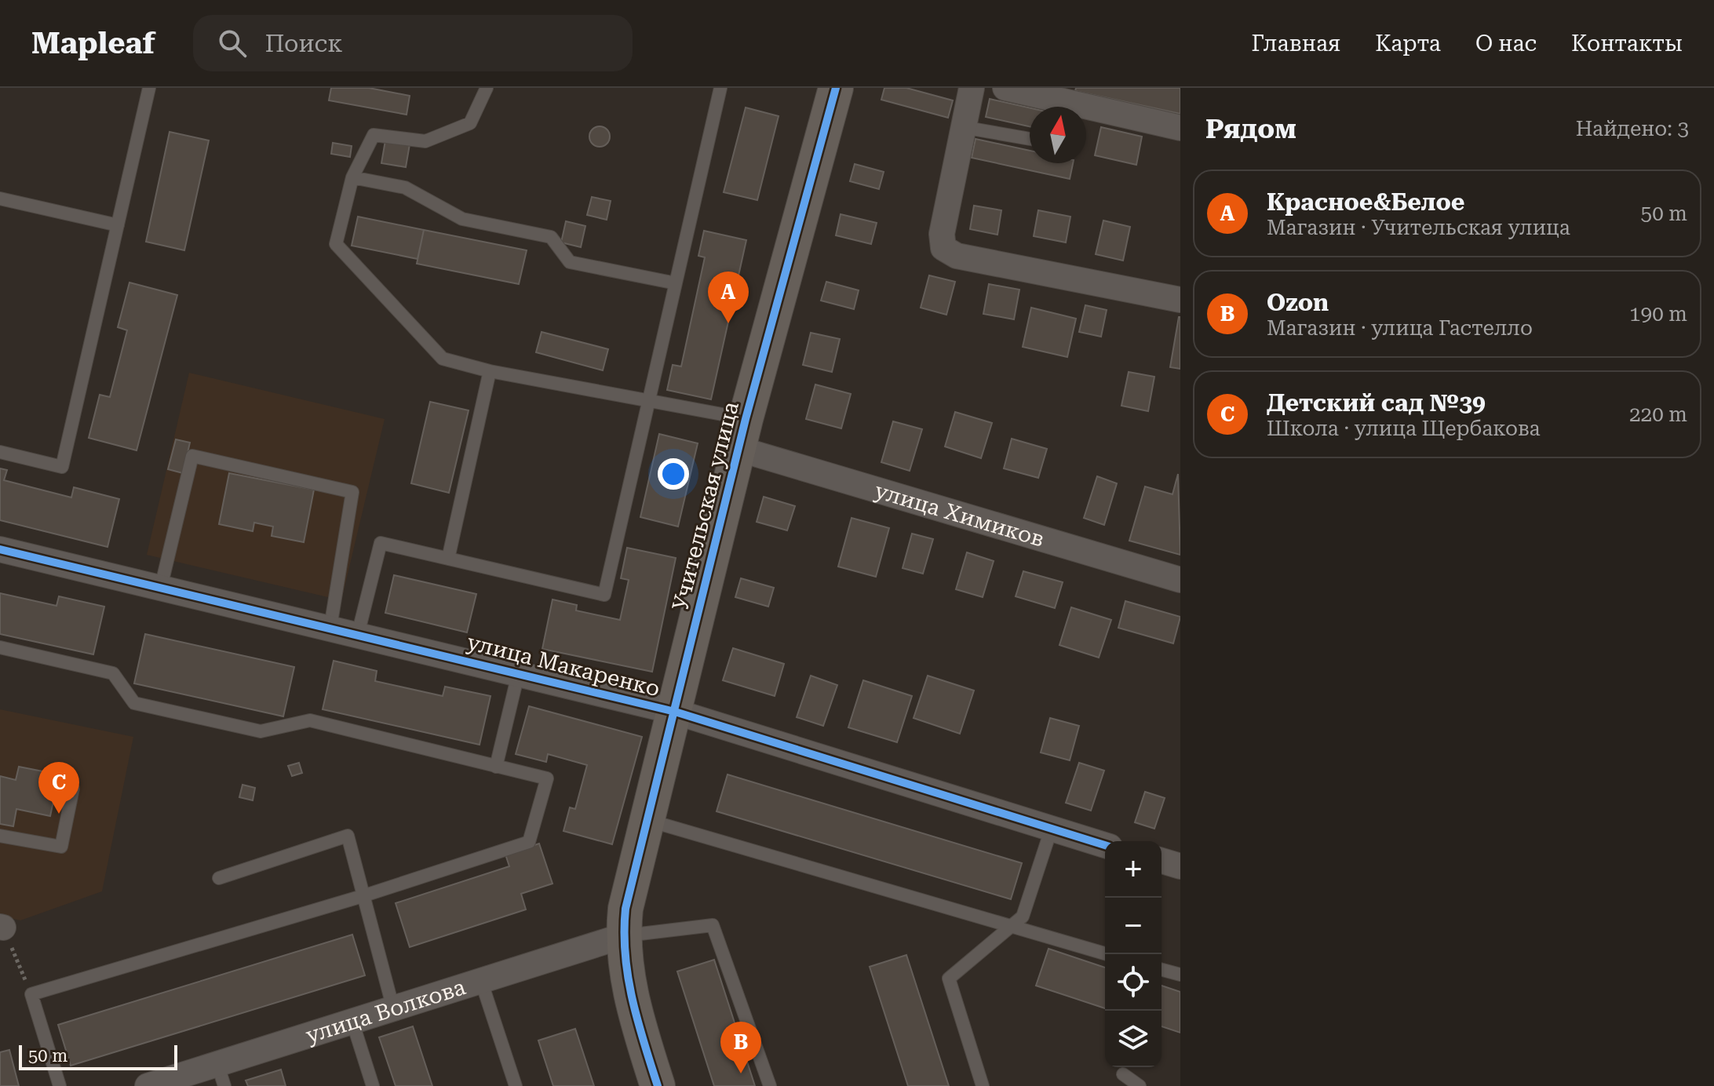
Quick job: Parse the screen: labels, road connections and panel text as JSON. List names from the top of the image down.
{
  "streets": {
    "street": [
      "Учительская улица",
      "улица Химиков",
      "улица Макаренко",
      "улица Волкова"
    ]
  },
  "crossings": [
    ["Учительская улица", "улица Химиков"],
    ["Учительская улица", "улица Макаренко"],
    ["Учительская улица", "улица Волкова"]
  ],
  "scale_bar": "50 m",
  "north": "top",
  "page": {
    "header": "Mapleaf",
    "search": "Поиск",
    "nav": [
      "Главная",
      "Карта",
      "О нас",
      "Контакты"
    ],
    "heading": ["Рядом", "Найдено: 3"],
    "list": [
      {
        "mark": "A",
        "name": "Красное&Белое",
        "note": "Магазин · Учительская улица",
        "value": "50 m"
      },
      {
        "mark": "B",
        "name": "Ozon",
        "note": "Магазин · улица Гастелло",
        "value": "190 m"
      },
      {
        "mark": "C",
        "name": "Детский сад №39",
        "note": "Школа · улица Щербакова",
        "value": "220 m"
      }
    ],
    "pins": ["A", "C", "B"],
    "map_buttons": ["+", "−"],
    "scale": "50 m"
  }
}
